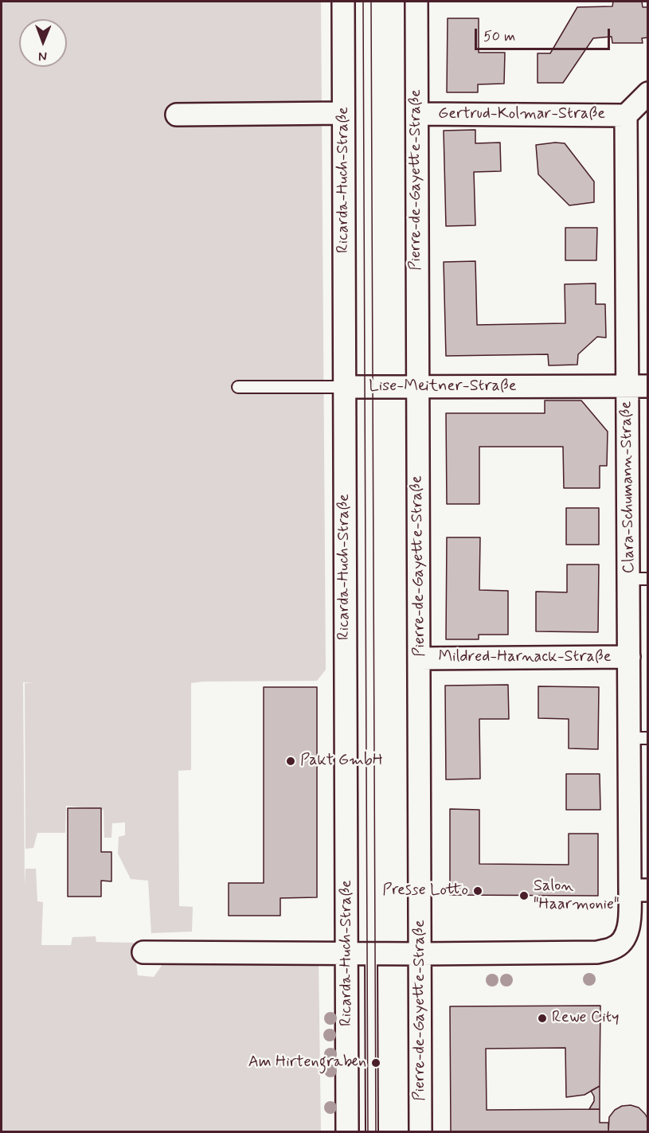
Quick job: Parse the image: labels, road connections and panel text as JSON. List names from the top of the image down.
{
  "streets": {
    "street": [
      "Gertrud-Kolmar-Straße",
      "Ricarda-Huch-Straße",
      "Pierre-de-Gayette-Straße",
      "Lise-Meitner-Straße",
      "Clara-Schumann-Straße",
      "Mildred-Harnack-Straße"
    ]
  },
  "crossings": [
    ["Gertrud-Kolmar-Straße", "Pierre-de-Gayette-Straße"],
    ["Gertrud-Kolmar-Straße", "Clara-Schumann-Straße"],
    ["Ricarda-Huch-Straße", "Lise-Meitner-Straße"],
    ["Ricarda-Huch-Straße", "Clara-Schumann-Straße"],
    ["Pierre-de-Gayette-Straße", "Lise-Meitner-Straße"],
    ["Pierre-de-Gayette-Straße", "Clara-Schumann-Straße"],
    ["Pierre-de-Gayette-Straße", "Mildred-Harnack-Straße"],
    ["Lise-Meitner-Straße", "Clara-Schumann-Straße"],
    ["Clara-Schumann-Straße", "Mildred-Harnack-Straße"]
  ],
  "places": [
    "Pakt GmbH",
    "Presse Lotto",
    "Salon \"Haarmonie\"",
    "Rewe City",
    "Am Hirtengraben"
  ],
  "scale_bar": "50 m",
  "north": "bottom"
}
